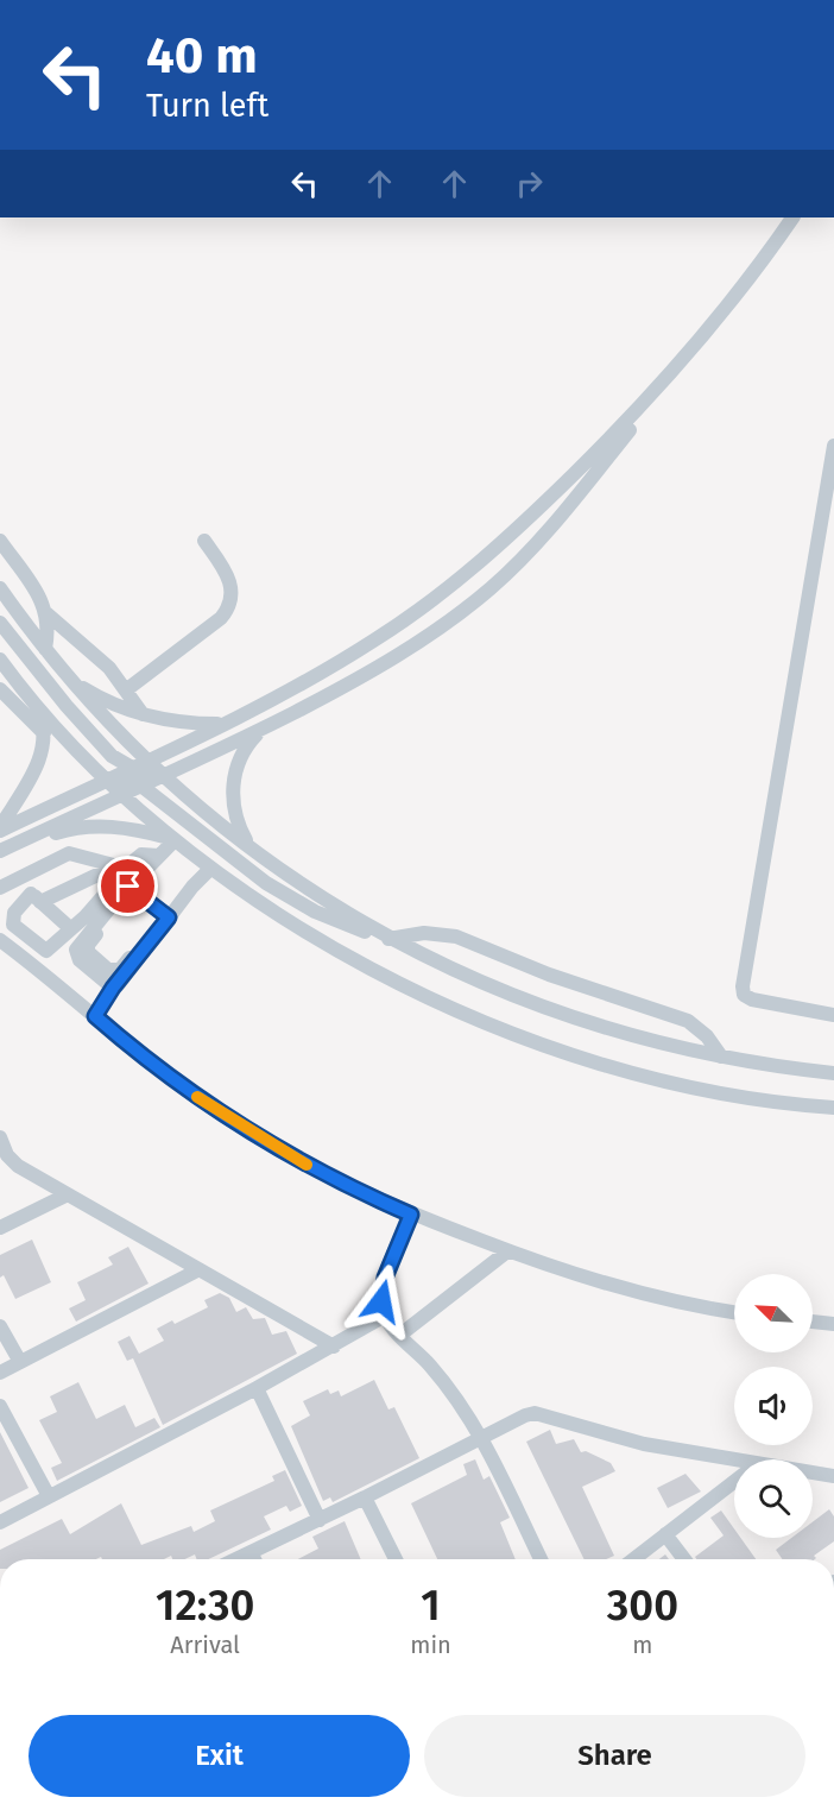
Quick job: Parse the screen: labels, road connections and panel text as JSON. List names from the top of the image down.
{
  "north": "top left",
  "page": {
    "turn": ["40 m", "Turn left"],
    "eta": [
      "12:30",
      "Arrival",
      "1",
      "min",
      "300",
      "m"
    ],
    "buttons": ["Exit", "Share"]
  }
}
